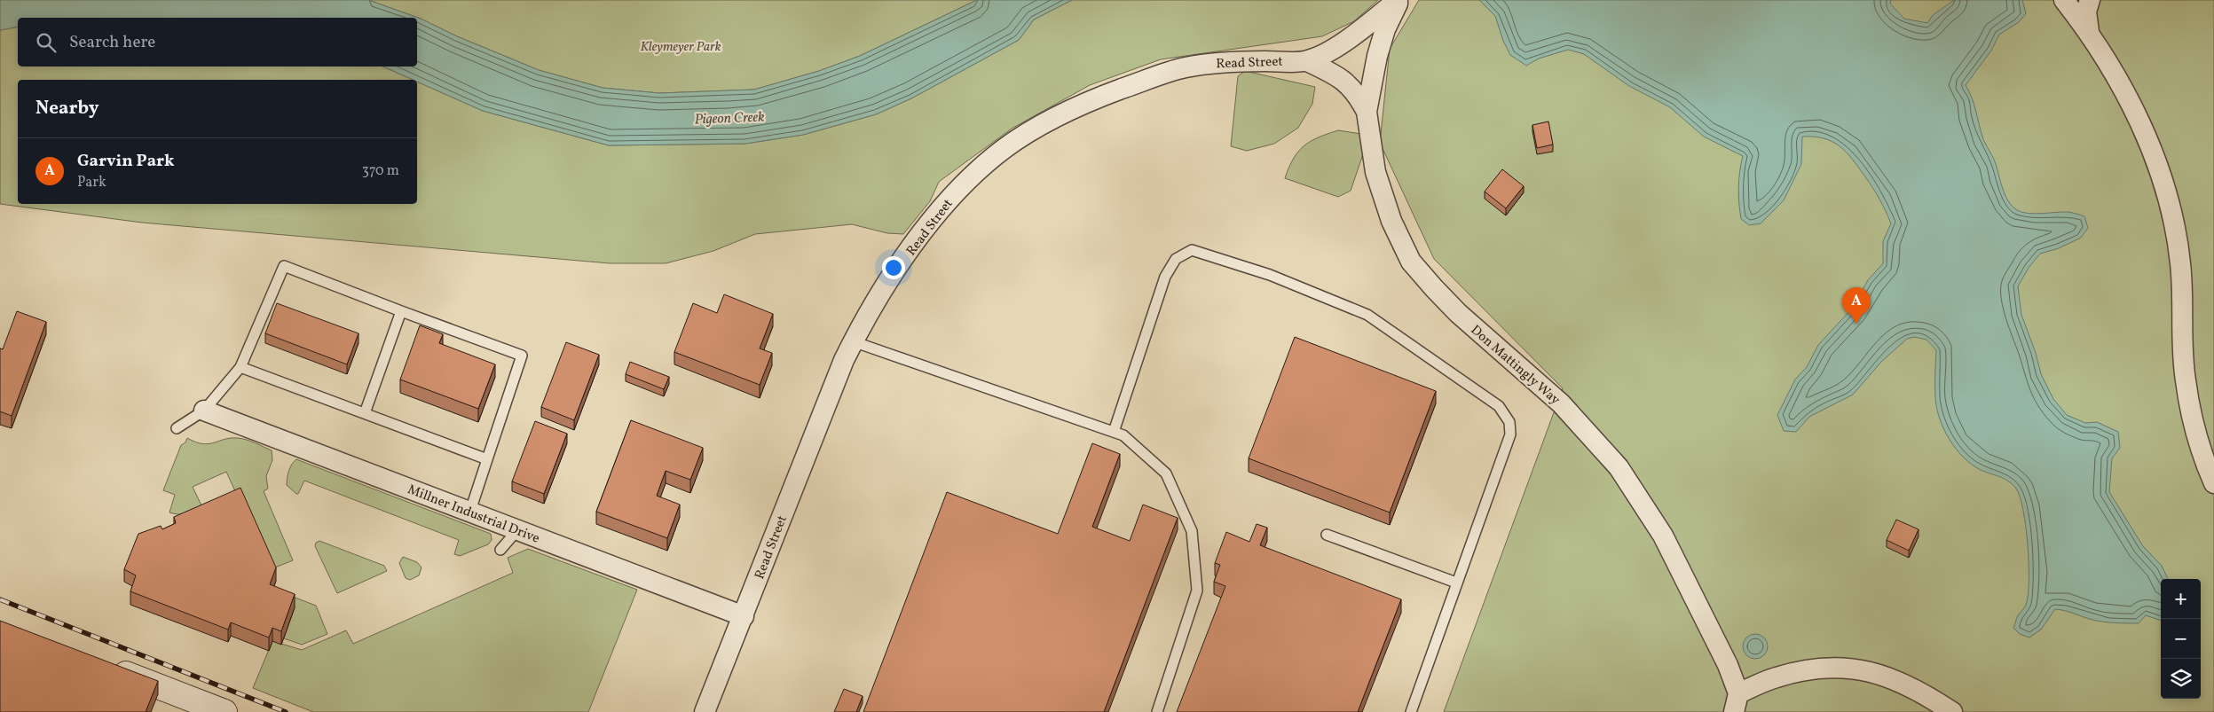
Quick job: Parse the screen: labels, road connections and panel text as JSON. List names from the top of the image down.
{
  "streets": {
    "street": ["Read Street", "Don Mattingly Way", "Millner Industrial Drive"]
  },
  "crossings": [
    ["Read Street", "Don Mattingly Way"],
    ["Read Street", "Millner Industrial Drive"]
  ],
  "water": ["Pigeon Creek"],
  "parks": ["Kleymeyer Park"],
  "page": {
    "search": "Search here",
    "heading": "Nearby",
    "list": [
      {
        "mark": "A",
        "name": "Garvin Park",
        "note": "Park",
        "value": "370 m"
      }
    ],
    "pins": "A",
    "map_buttons": ["+", "−"]
  }
}
